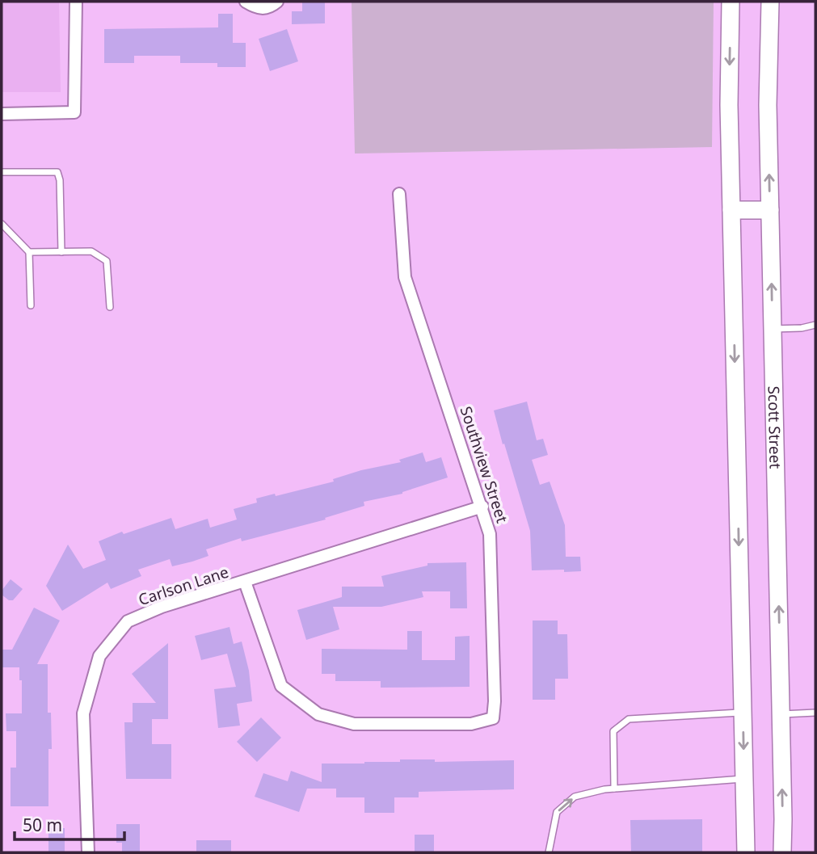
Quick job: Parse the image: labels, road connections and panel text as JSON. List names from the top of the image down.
{
  "streets": {
    "main road": ["Scott Street"],
    "street": ["Southview Street", "Carlson Lane"]
  },
  "crossings": [
    ["Southview Street", "Carlson Lane"]
  ],
  "scale_bar": "50 m"
}
